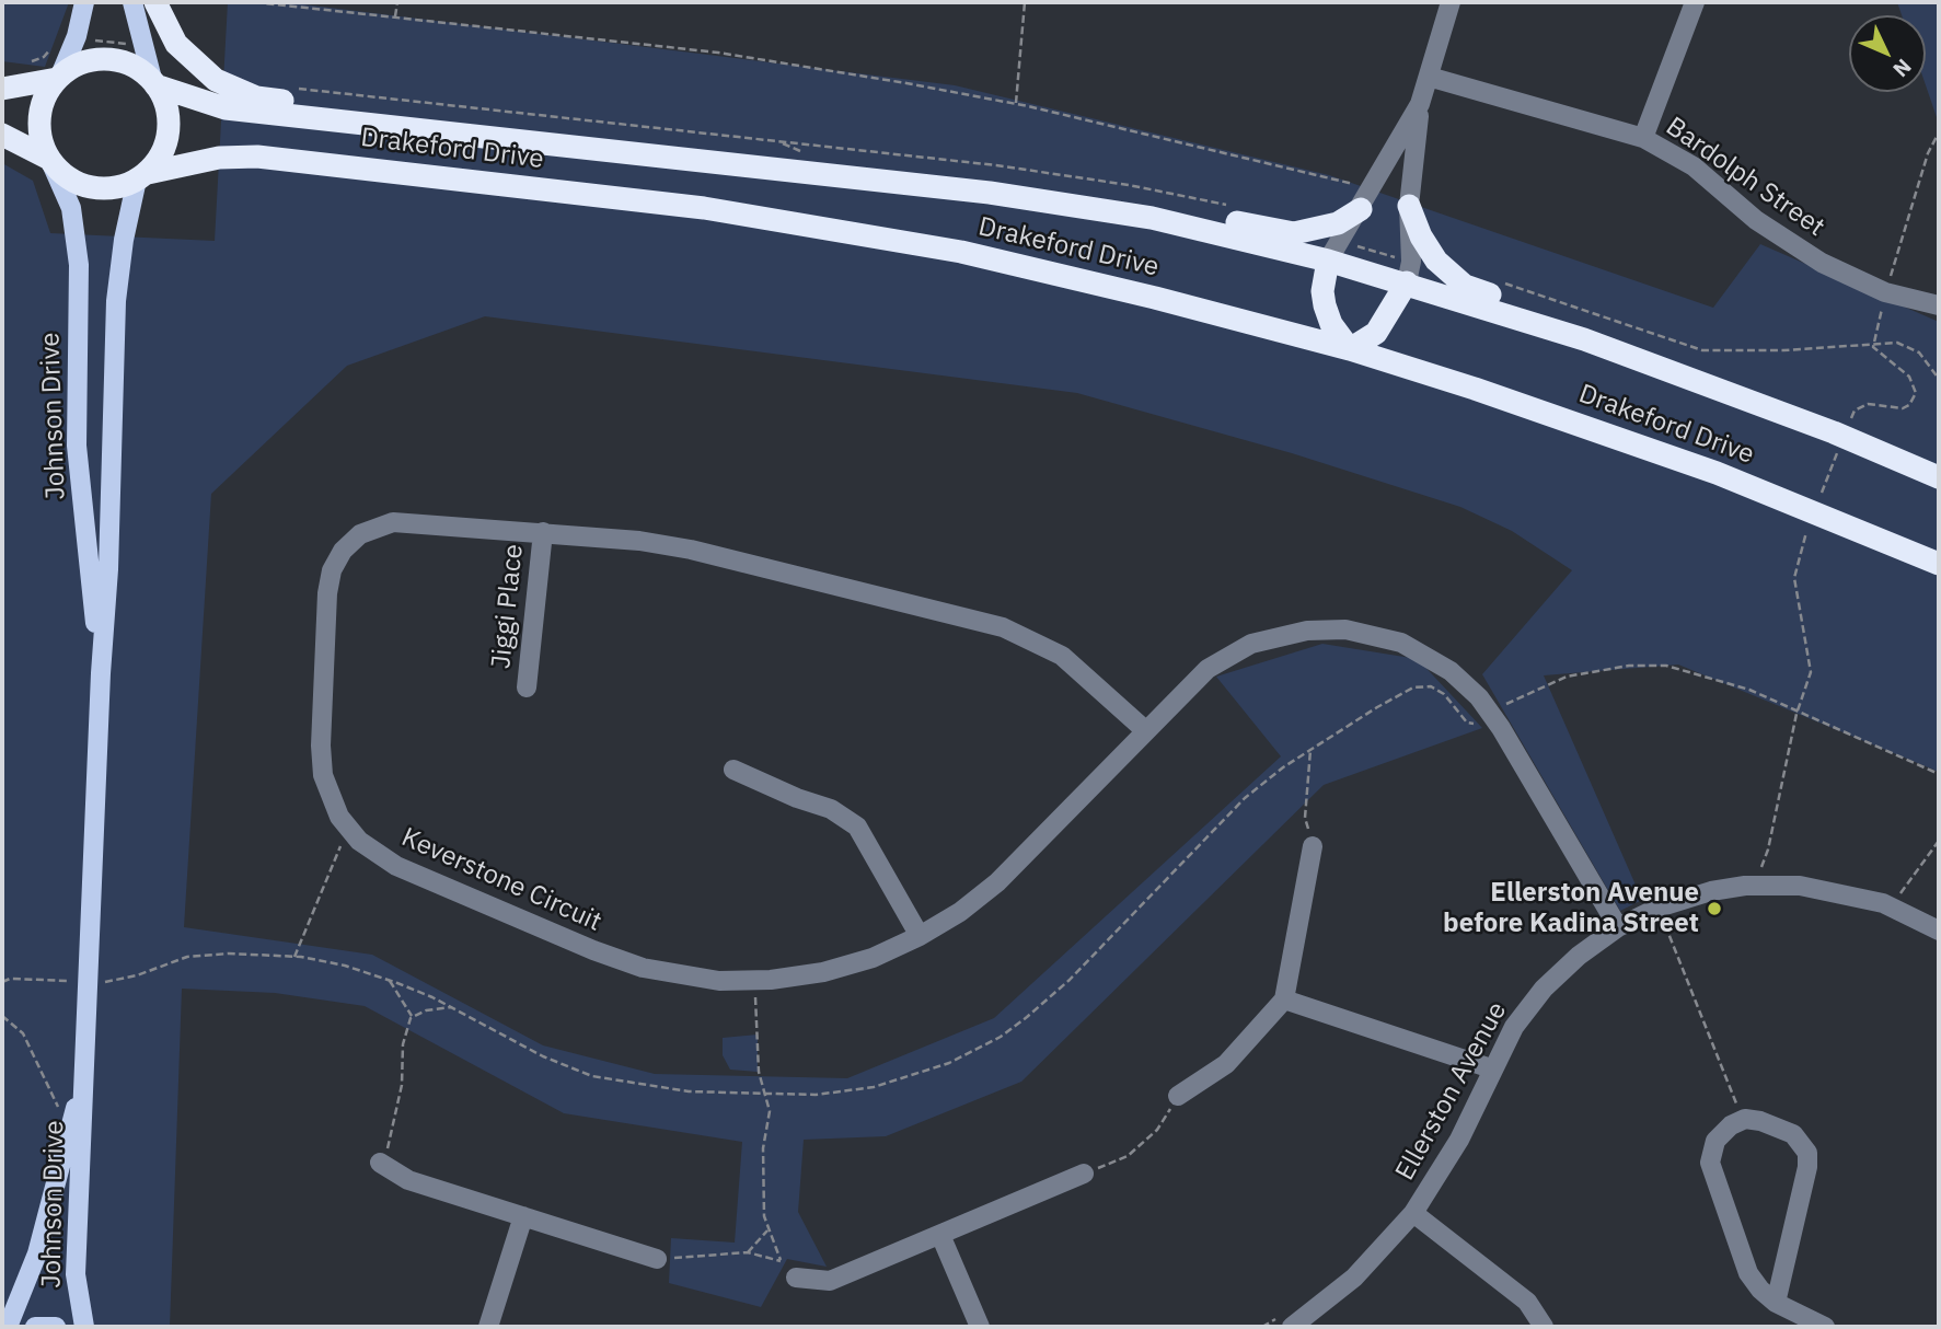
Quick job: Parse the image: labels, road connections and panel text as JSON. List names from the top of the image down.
{
  "streets": {
    "highway": ["Drakeford Drive"],
    "main road": ["Johnson Drive"],
    "street": [
      "Bardolph Street",
      "Jiggi Place",
      "Keverstone Circuit",
      "Ellerston Avenue"
    ]
  },
  "crossings": [
    ["Drakeford Drive", "Johnson Drive"],
    ["Jiggi Place", "Keverstone Circuit"],
    ["Keverstone Circuit", "Ellerston Avenue"]
  ],
  "places": ["Ellerston Avenue before Kadina Street"],
  "north": "bottom right"
}
